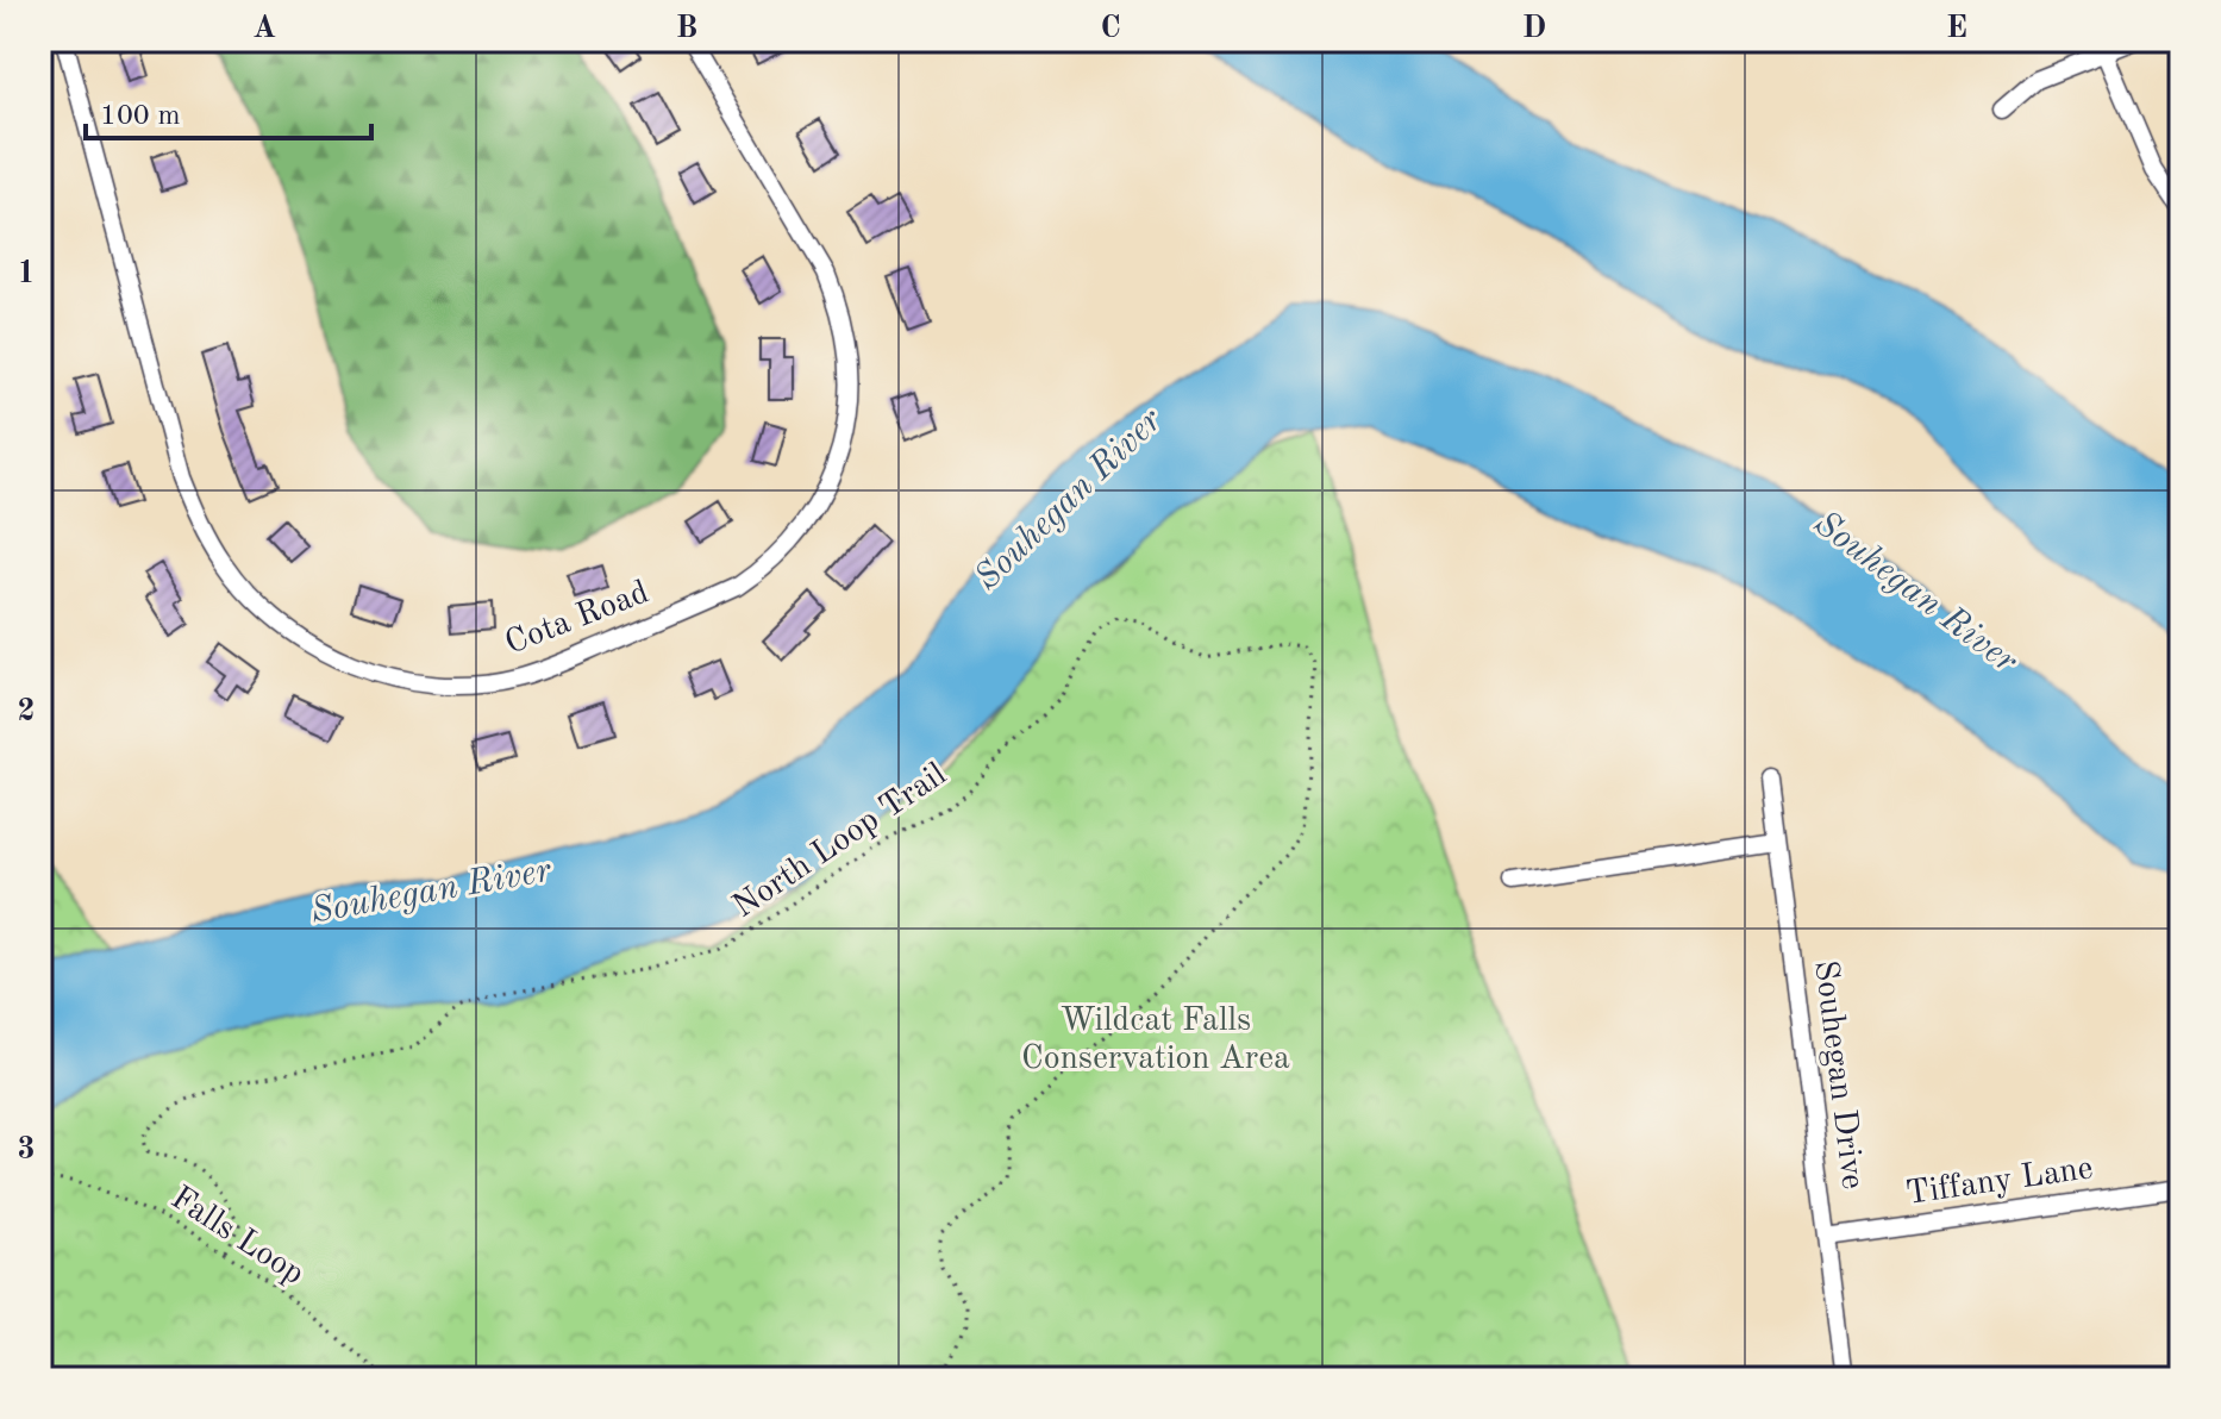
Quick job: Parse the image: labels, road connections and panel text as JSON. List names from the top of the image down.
{
  "streets": {
    "street": ["Cota Road", "Souhegan Drive", "Tiffany Lane"],
    "path": ["North Loop Trail", "Falls Loop"]
  },
  "crossings": [
    ["North Loop Trail", "Falls Loop"],
    ["Souhegan Drive", "Tiffany Lane"]
  ],
  "water": ["Souhegan River"],
  "parks": ["Wildcat Falls Conservation Area"],
  "scale_bar": "100 m",
  "grid": {
    "columns": [
      "A",
      "B",
      "C",
      "D",
      "E"
    ],
    "rows": ["1", "2", "3"]
  }
}
